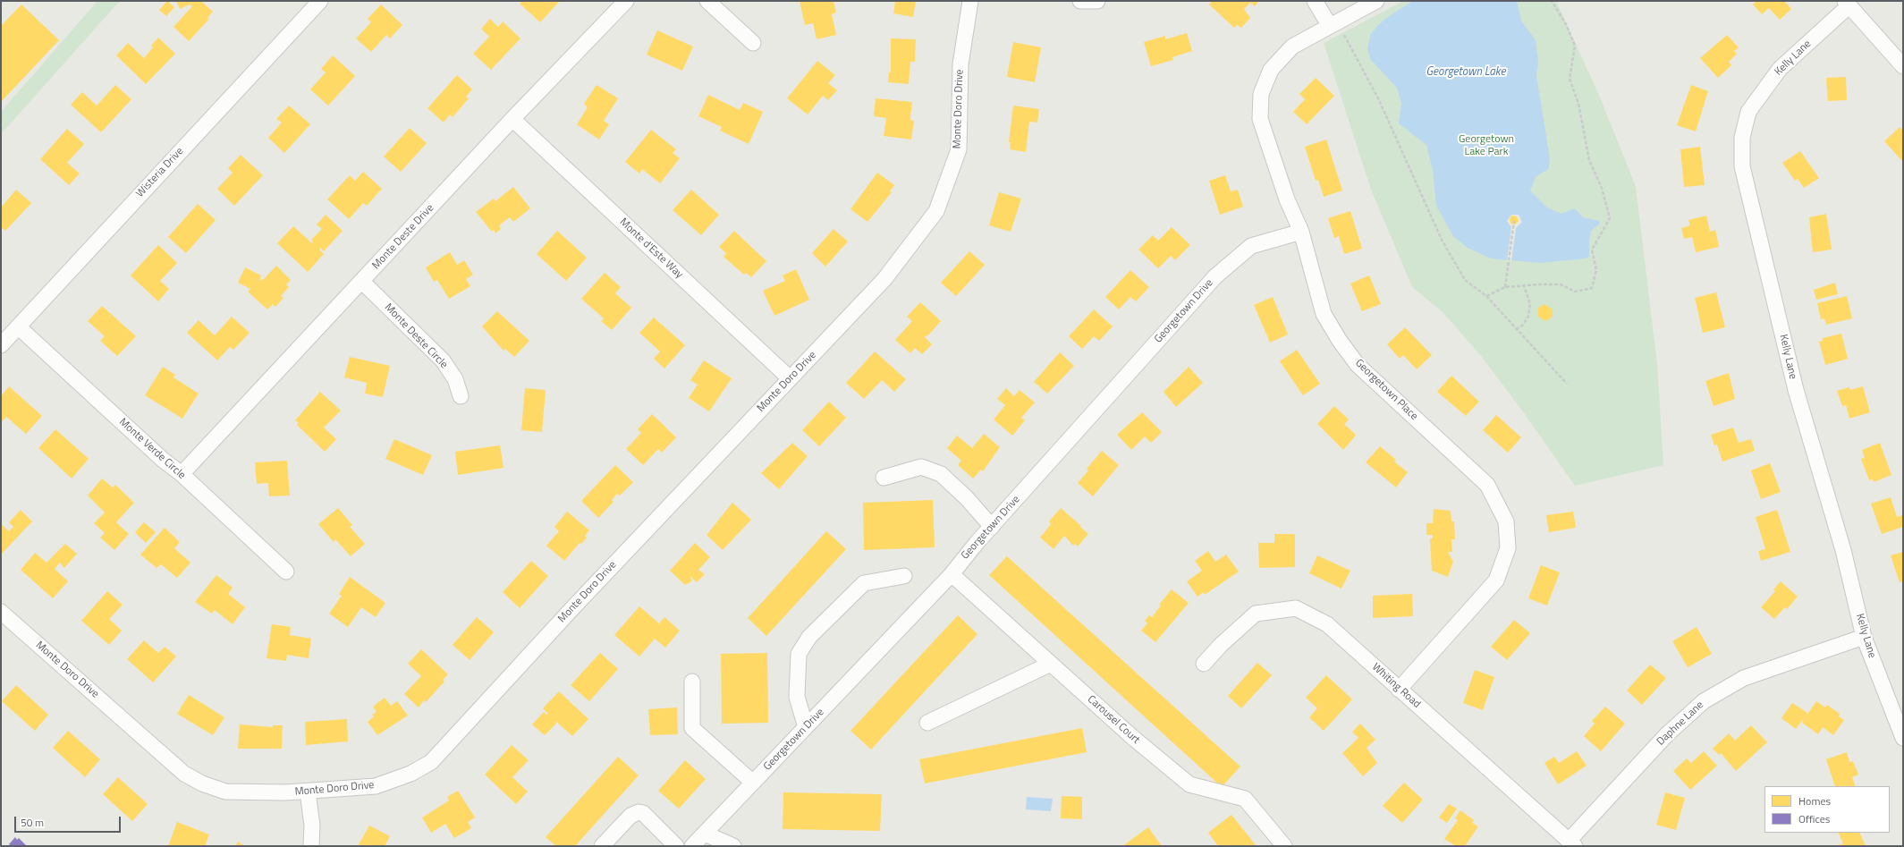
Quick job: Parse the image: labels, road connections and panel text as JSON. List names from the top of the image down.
{
  "streets": {
    "street": [
      "Kelly Lane",
      "Monte Doro Drive",
      "Wisteria Drive",
      "Monte Deste Drive",
      "Monte d'Este Way",
      "Georgetown Drive",
      "Monte Deste Circle",
      "Georgetown Place",
      "Monte Verde Circle",
      "Whiting Road",
      "Carousel Court",
      "Daphne Lane"
    ]
  },
  "crossings": [
    ["Kelly Lane", "Daphne Lane"],
    ["Monte Doro Drive", "Monte d'Este Way"],
    ["Wisteria Drive", "Monte Verde Circle"],
    ["Monte Deste Drive", "Monte d'Este Way"],
    ["Monte Deste Drive", "Monte Deste Circle"],
    ["Monte Deste Drive", "Monte Verde Circle"],
    ["Georgetown Drive", "Georgetown Place"],
    ["Georgetown Drive", "Carousel Court"],
    ["Georgetown Place", "Whiting Road"],
    ["Whiting Road", "Daphne Lane"]
  ],
  "water": ["Georgetown Lake"],
  "parks": ["Georgetown Lake Park"],
  "legend": ["Homes", "Offices"],
  "scale_bar": "50 m"
}
